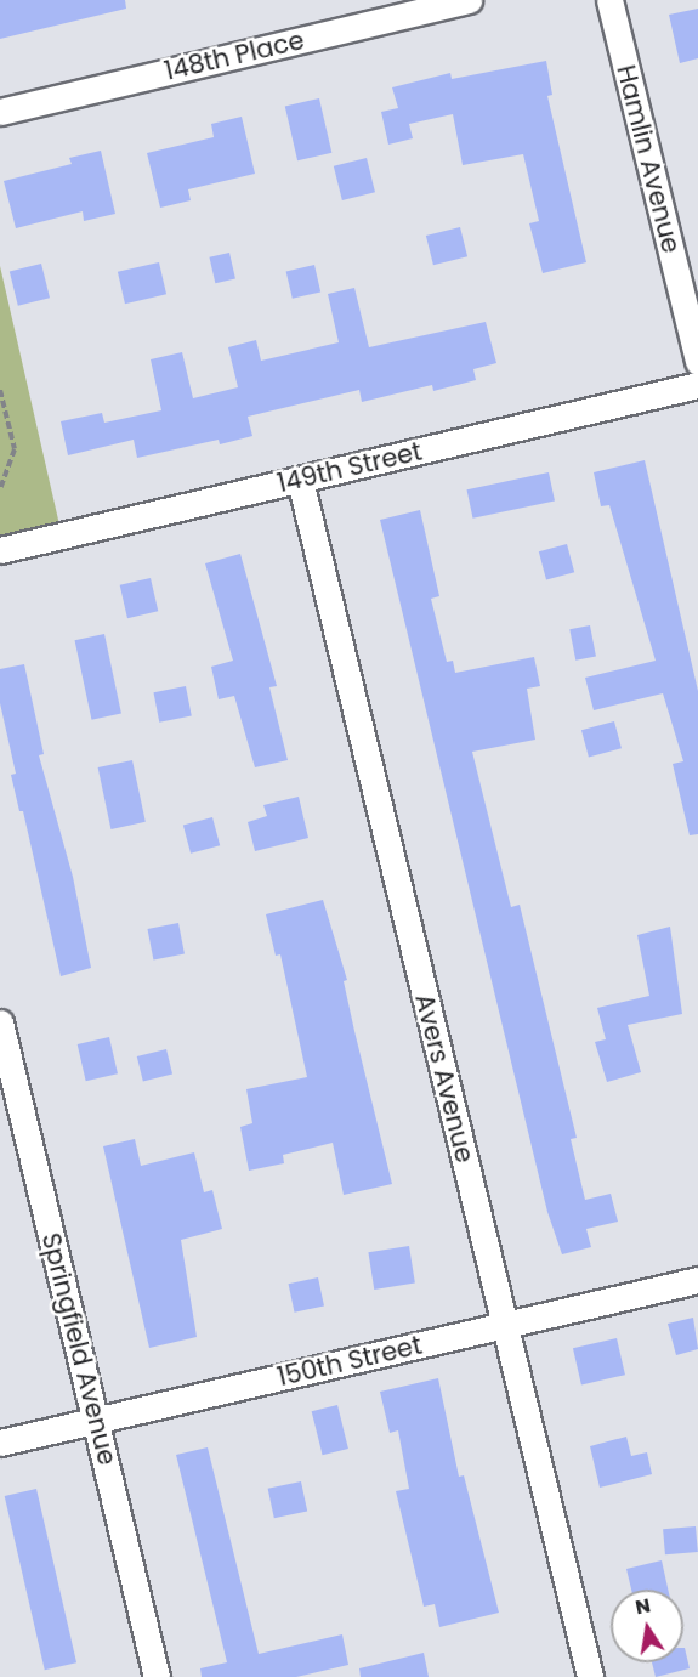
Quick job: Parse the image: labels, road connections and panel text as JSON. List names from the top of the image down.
{
  "streets": {
    "street": [
      "148th Place",
      "Hamlin Avenue",
      "149th Street",
      "Avers Avenue",
      "Springfield Avenue",
      "150th Street"
    ]
  },
  "crossings": [
    ["149th Street", "Avers Avenue"],
    ["Avers Avenue", "150th Street"],
    ["Springfield Avenue", "150th Street"]
  ],
  "north": "top"
}
